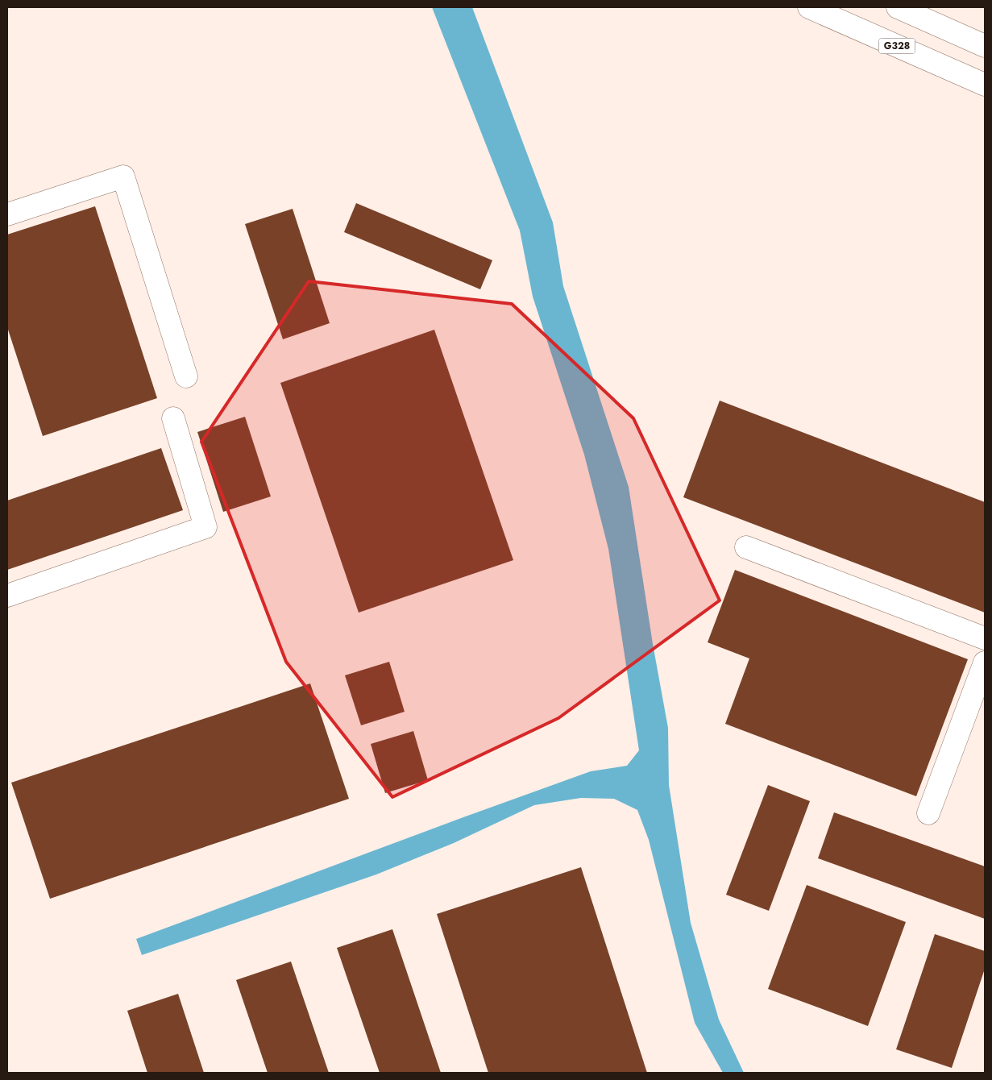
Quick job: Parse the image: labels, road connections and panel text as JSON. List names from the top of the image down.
{
  "streets": {
    "main road": ["G328"]
  }
}
